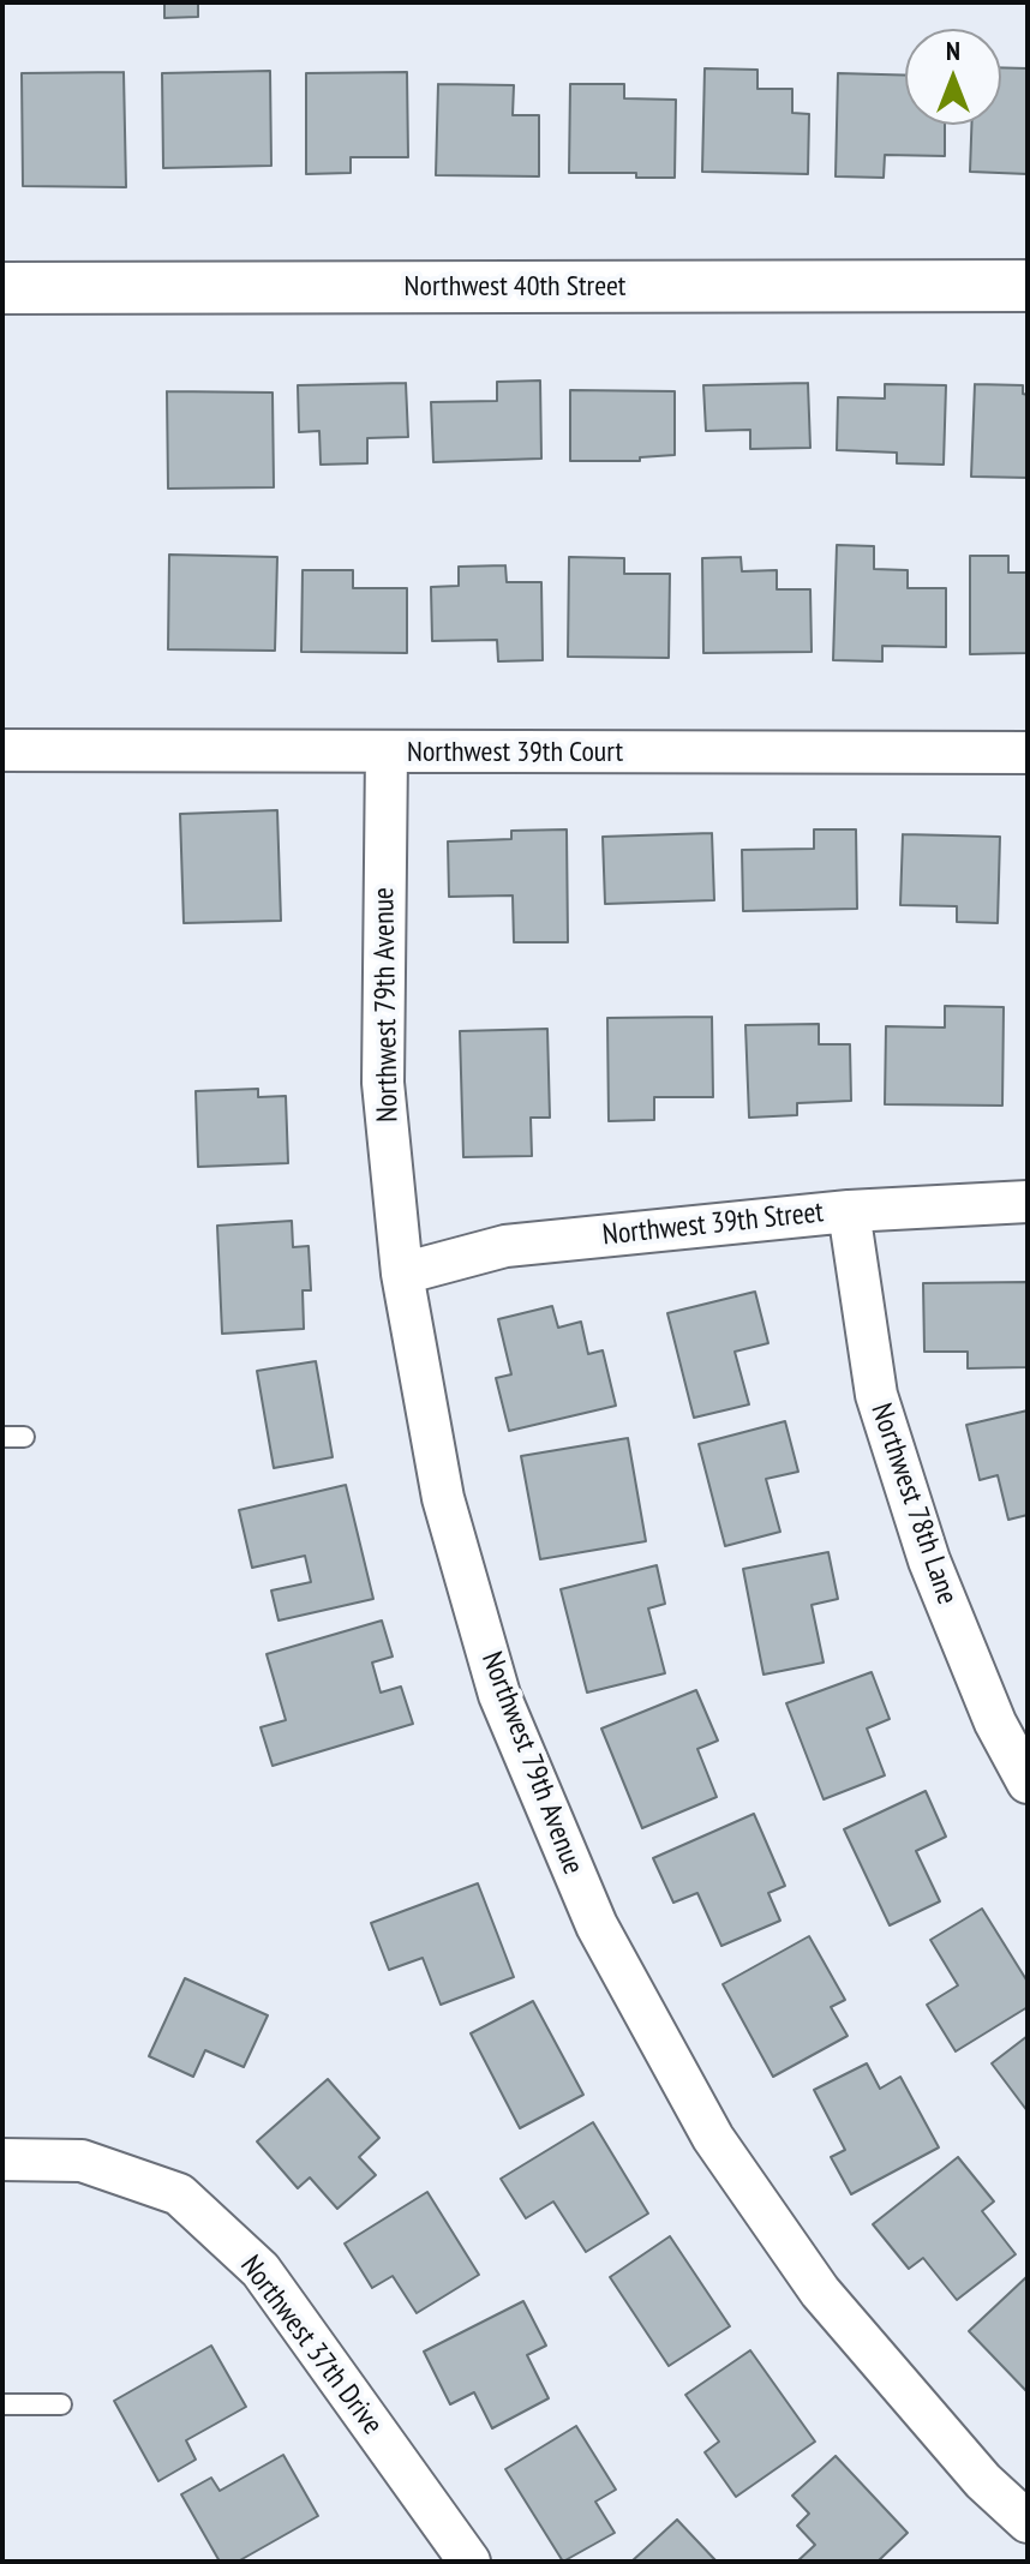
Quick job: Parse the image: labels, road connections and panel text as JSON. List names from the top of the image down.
{
  "streets": {
    "street": [
      "Northwest 40th Street",
      "Northwest 39th Court",
      "Northwest 79th Avenue",
      "Northwest 39th Street",
      "Northwest 78th Lane",
      "Northwest 37th Drive"
    ]
  },
  "crossings": [
    ["Northwest 39th Court", "Northwest 79th Avenue"],
    ["Northwest 79th Avenue", "Northwest 39th Street"],
    ["Northwest 39th Street", "Northwest 78th Lane"]
  ],
  "north": "top"
}
